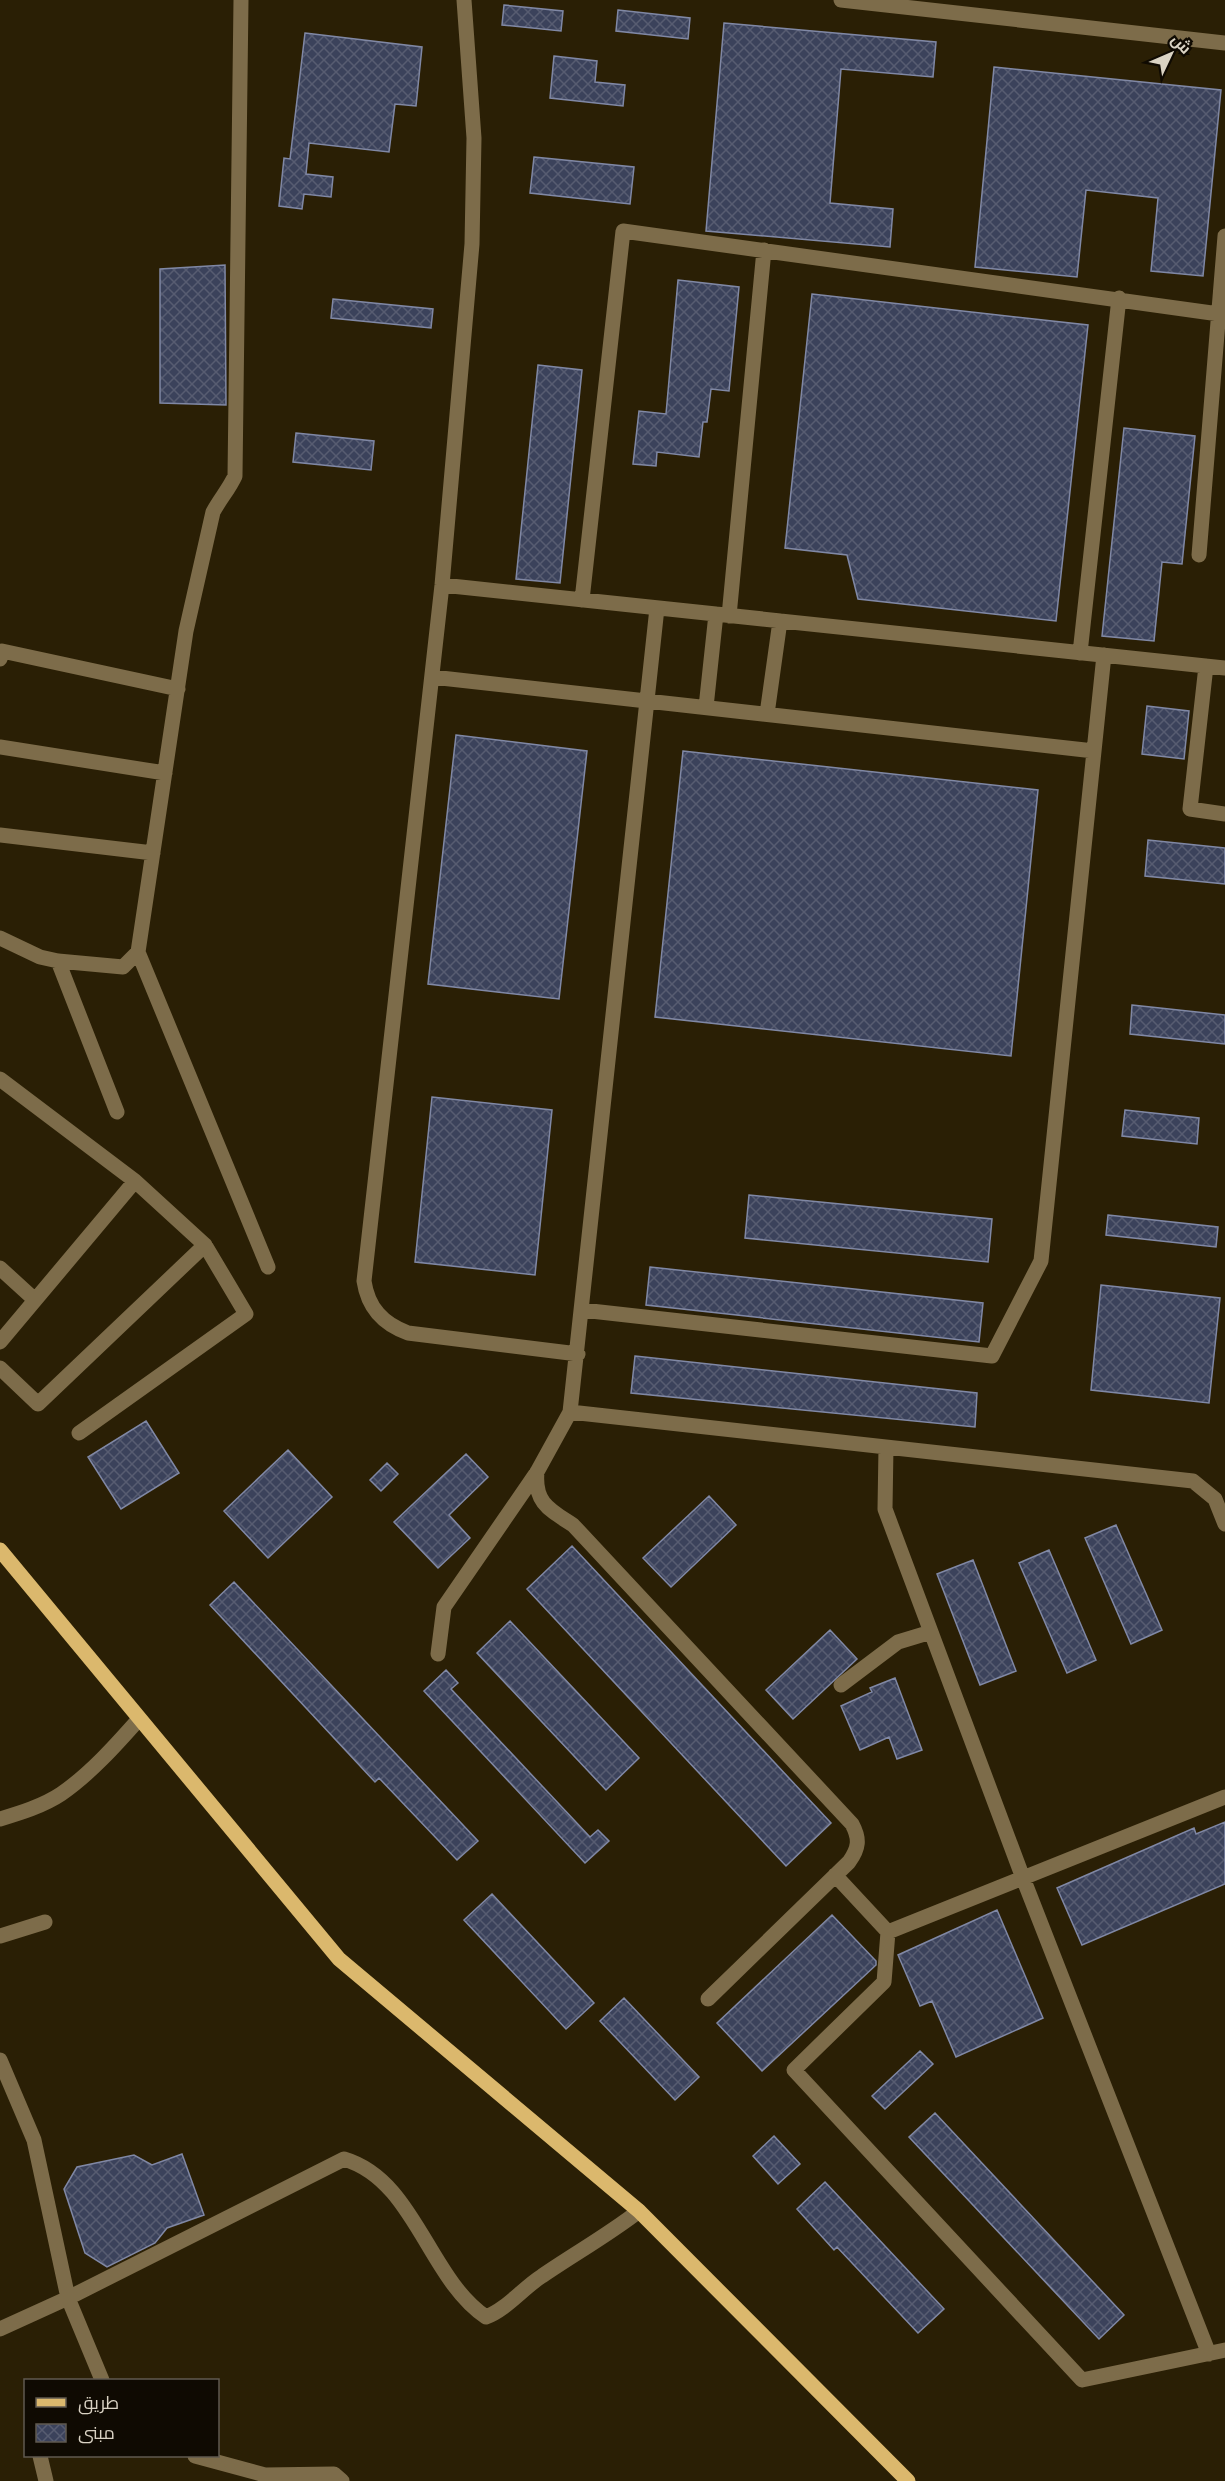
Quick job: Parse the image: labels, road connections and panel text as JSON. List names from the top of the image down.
{
  "legend": ["طريق", "مبنى"],
  "north": "top right"
}
